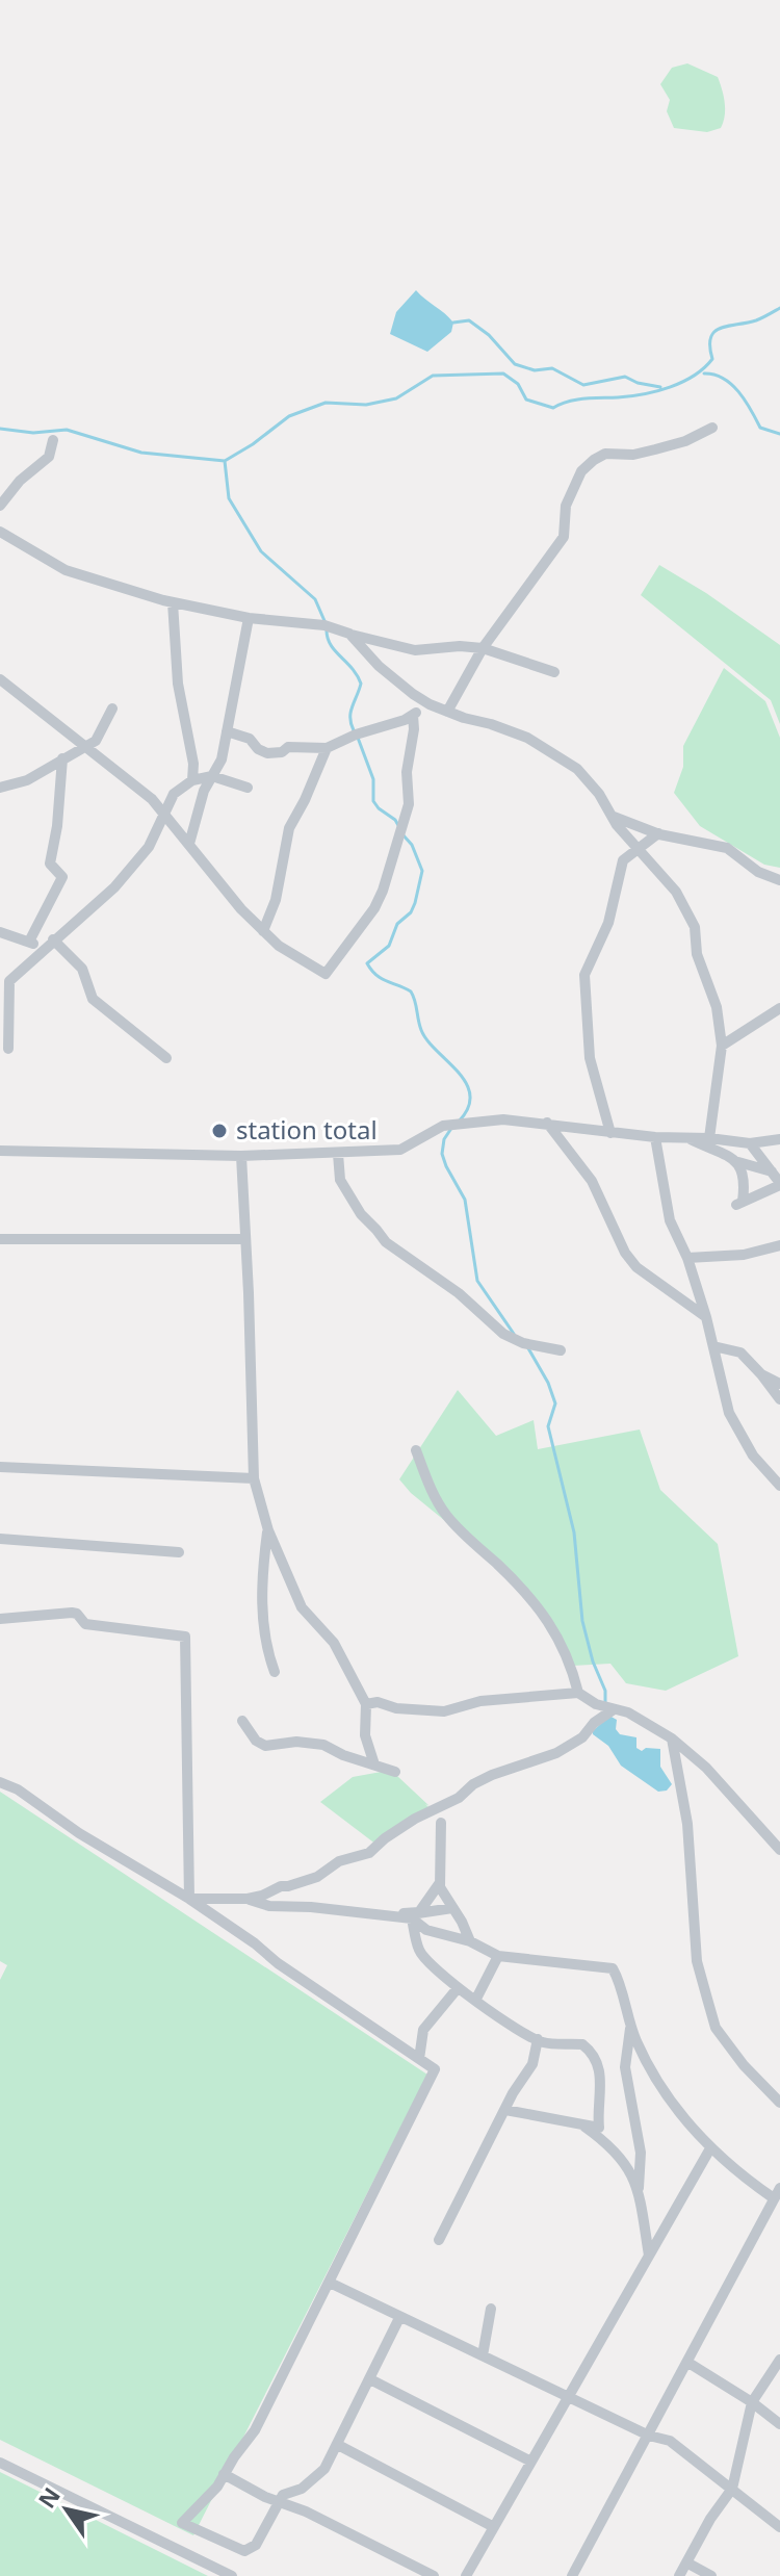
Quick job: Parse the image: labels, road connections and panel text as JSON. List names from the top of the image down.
{
  "places": ["station total"],
  "north": "top left"
}
